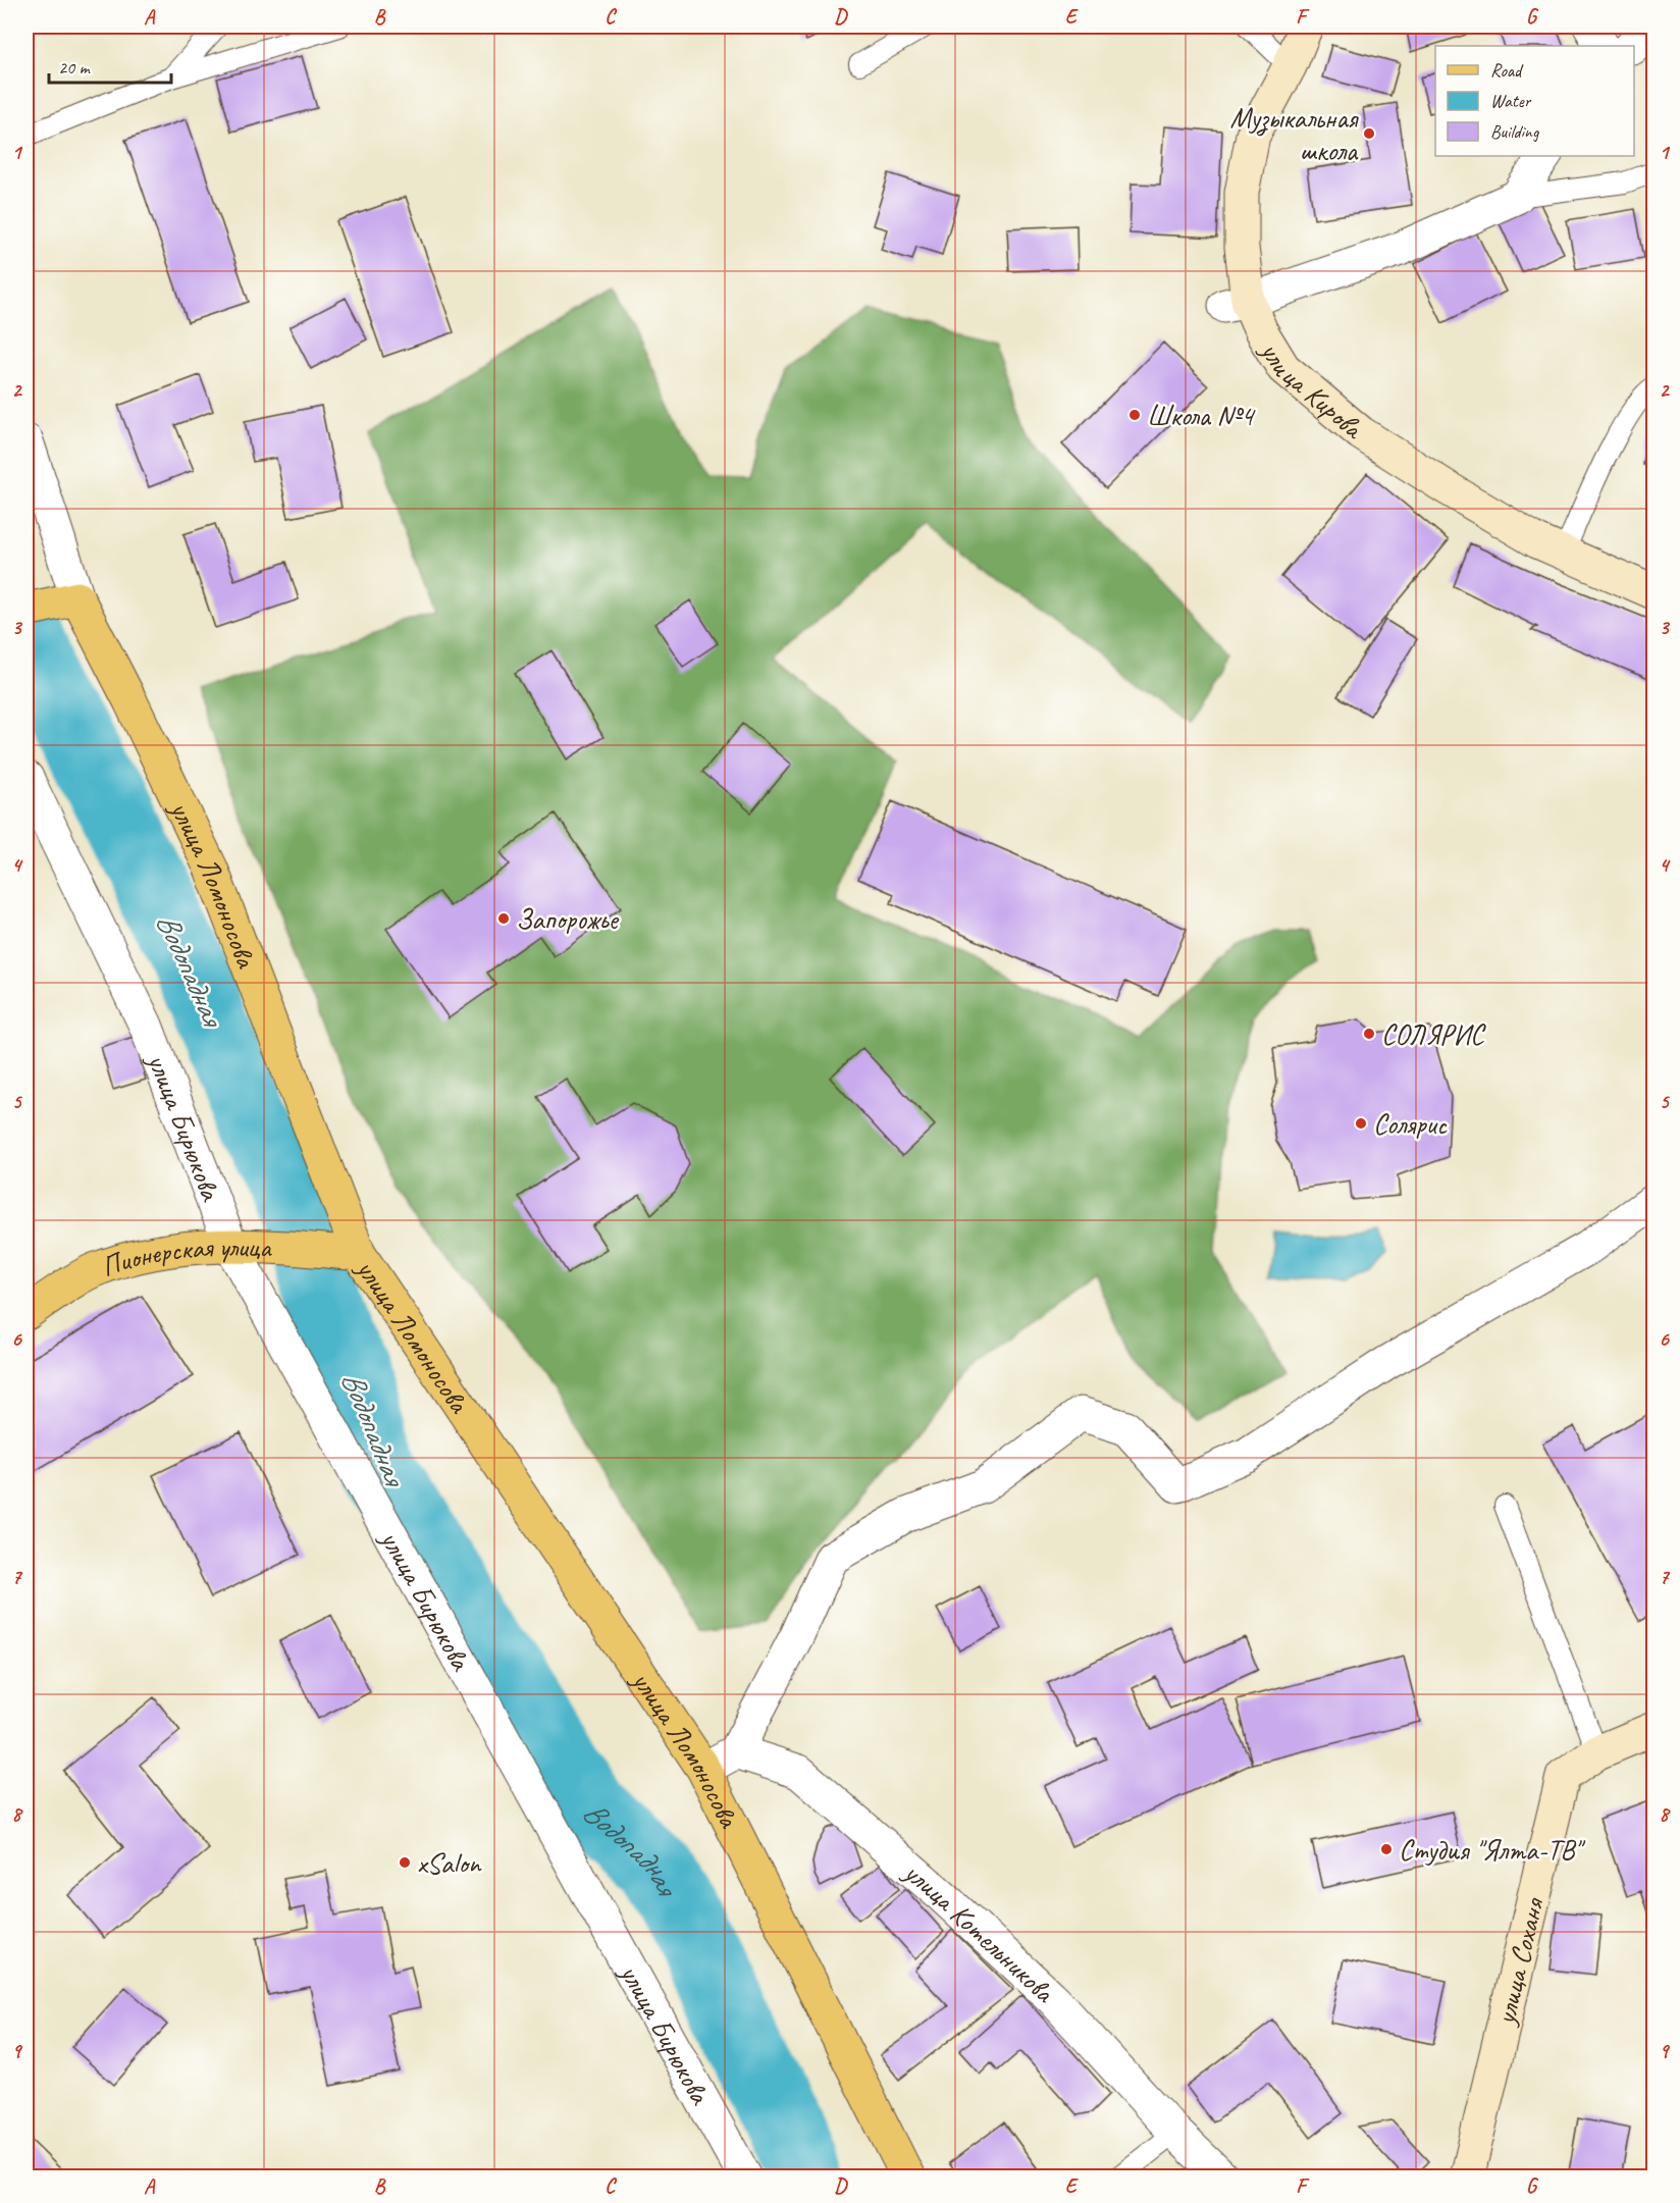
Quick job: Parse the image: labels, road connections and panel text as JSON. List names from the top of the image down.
{
  "streets": {
    "main road": [
      "улица Кирова",
      "улица Ломоносова",
      "Пионерская улица",
      "улица Соханя"
    ],
    "street": ["улица Бирюкова", "улица Котельникова"]
  },
  "crossings": [
    ["улица Ломоносова", "Пионерская улица"],
    ["улица Бирюкова", "Пионерская улица"]
  ],
  "water": ["Водопадная"],
  "places": [
    "Музыкальная школа",
    "Школа №4",
    "Запорожье",
    "СОЛЯРИС",
    "Солярис",
    "Студия \"Ялта-ТВ\"",
    "xSalon"
  ],
  "legend": ["Road", "Water", "Building"],
  "scale_bar": "20 m",
  "grid": {
    "columns": [
      "A",
      "B",
      "C",
      "D",
      "E",
      "F",
      "G"
    ],
    "rows": [
      "1",
      "2",
      "3",
      "4",
      "5",
      "6",
      "7",
      "8",
      "9"
    ]
  }
}
